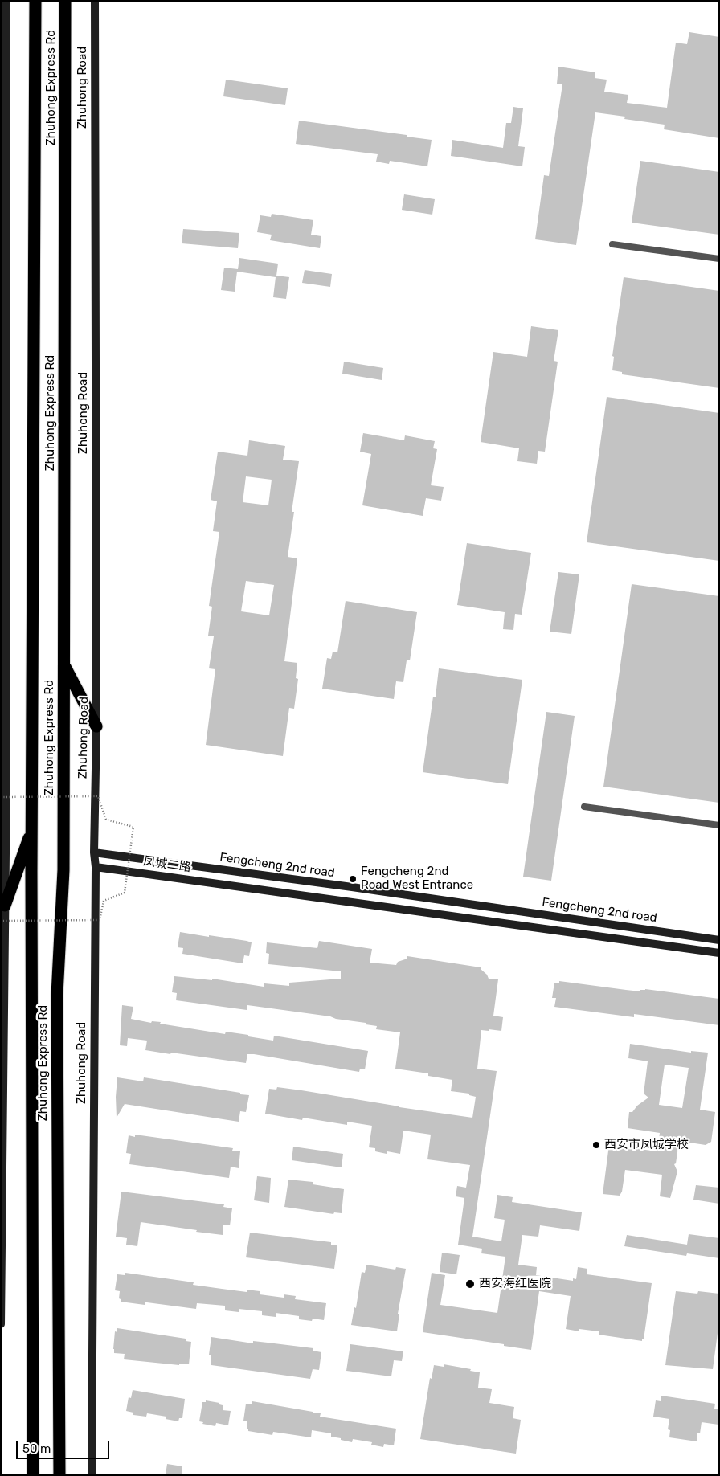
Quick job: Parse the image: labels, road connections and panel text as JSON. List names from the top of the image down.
{
  "streets": {
    "highway": ["Zhuhong Express Rd"],
    "main road": ["Zhuhong Road", "凤城二路", "Fengcheng 2nd road"]
  },
  "crossings": [
    ["Zhuhong Road", "凤城二路"],
    ["Zhuhong Road", "Fengcheng 2nd road"]
  ],
  "places": ["Fengcheng 2nd Road West Entrance", "西安市凤城学校", "西安海红医院"],
  "scale_bar": "50 m"
}
